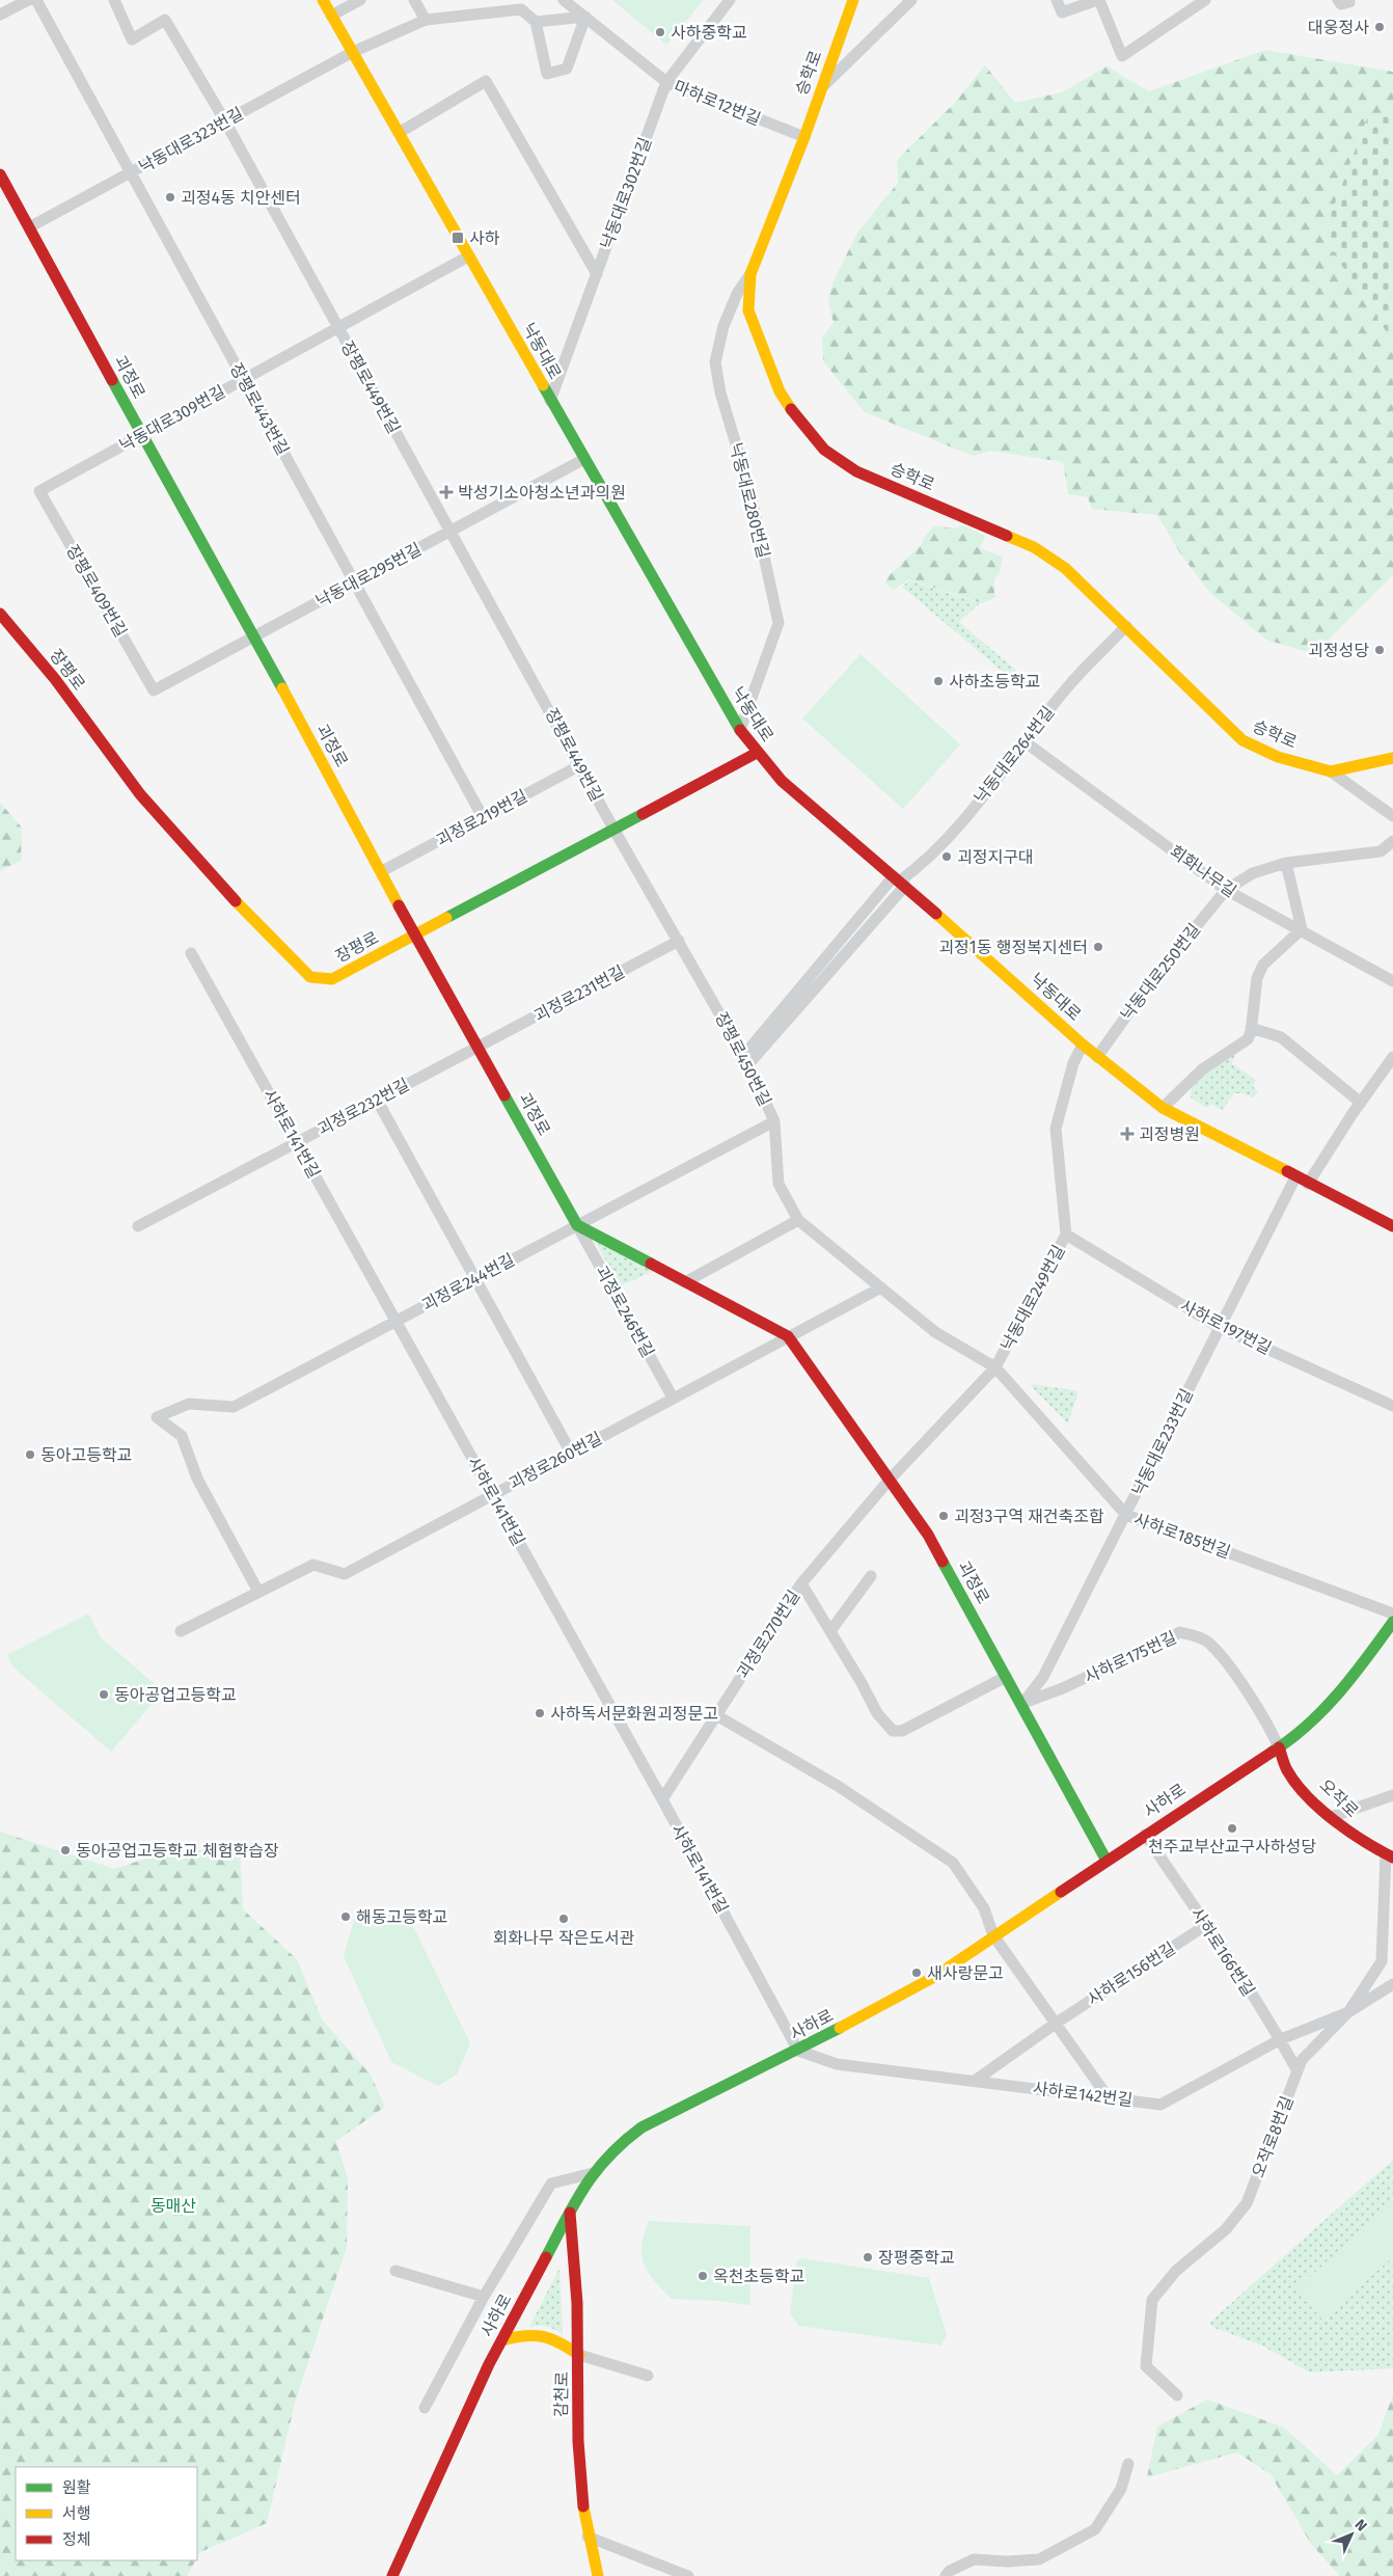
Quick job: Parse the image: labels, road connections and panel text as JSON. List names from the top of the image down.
{
  "streets": {
    "main road": [
      "승학로",
      "낙동대로",
      "괴정로",
      "장평로",
      "오작로",
      "사하로",
      "감천로"
    ],
    "street": [
      "마하로12번길",
      "낙동대로323번길",
      "낙동대로302번길",
      "장평로449번길",
      "장평로443번길",
      "낙동대로309번길",
      "낙동대로280번길",
      "낙동대로295번길",
      "장평로409번길",
      "낙동대로264번길",
      "괴정로219번길",
      "회화나무길",
      "낙동대로250번길",
      "괴정로231번길",
      "장평로450번길",
      "괴정로232번길",
      "사하로141번길",
      "괴정로244번길",
      "낙동대로249번길",
      "괴정로246번길",
      "사하로197번길",
      "낙동대로233번길",
      "괴정로260번길",
      "사하로185번길",
      "괴정로270번길",
      "사하로175번길",
      "사하로166번길",
      "사하로156번길",
      "사하로142번길",
      "오작로8번길"
    ]
  },
  "crossings": [
    ["승학로", "마하로12번길"],
    ["승학로", "낙동대로280번길"],
    ["승학로", "낙동대로264번길"],
    ["마하로12번길", "낙동대로302번길"],
    ["낙동대로323번길", "낙동대로"],
    ["낙동대로323번길", "괴정로"],
    ["낙동대로323번길", "장평로449번길"],
    ["낙동대로323번길", "장평로443번길"],
    ["낙동대로302번길", "낙동대로"],
    ["낙동대로", "낙동대로309번길"],
    ["낙동대로", "낙동대로280번길"],
    ["낙동대로", "낙동대로295번길"],
    ["낙동대로", "장평로"],
    ["낙동대로", "낙동대로264번길"],
    ["낙동대로", "낙동대로250번길"],
    ["낙동대로", "낙동대로249번길"],
    ["낙동대로", "낙동대로233번길"],
    ["괴정로", "낙동대로309번길"],
    ["괴정로", "낙동대로295번길"],
    ["괴정로", "장평로"],
    ["괴정로", "괴정로219번길"],
    ["괴정로", "괴정로231번길"],
    ["괴정로", "괴정로232번길"],
    ["괴정로", "괴정로244번길"],
    ["괴정로", "낙동대로249번길"],
    ["괴정로", "괴정로246번길"],
    ["괴정로", "낙동대로233번길"],
    ["괴정로", "괴정로260번길"],
    ["괴정로", "괴정로270번길"],
    ["괴정로", "사하로175번길"],
    ["괴정로", "사하로"],
    ["장평로449번길", "낙동대로309번길"],
    ["장평로449번길", "낙동대로295번길"],
    ["장평로449번길", "장평로"],
    ["장평로449번길", "괴정로219번길"],
    ["장평로449번길", "장평로450번길"],
    ["장평로443번길", "낙동대로309번길"],
    ["장평로443번길", "낙동대로295번길"],
    ["장평로443번길", "괴정로219번길"],
    ["낙동대로309번길", "장평로409번길"],
    ["낙동대로295번길", "장평로409번길"],
    ["장평로", "장평로450번길"],
    ["낙동대로264번길", "회화나무길"],
    ["낙동대로264번길", "장평로450번길"],
    ["회화나무길", "낙동대로250번길"],
    ["괴정로231번길", "장평로450번길"],
    ["괴정로231번길", "괴정로232번길"],
    ["장평로450번길", "괴정로244번길"],
    ["장평로450번길", "낙동대로249번길"],
    ["장평로450번길", "사하로185번길"],
    ["괴정로232번길", "사하로141번길"],
    ["사하로141번길", "괴정로244번길"],
    ["사하로141번길", "괴정로260번길"],
    ["사하로141번길", "괴정로270번길"],
    ["사하로141번길", "사하로"],
    ["사하로141번길", "사하로142번길"],
    ["괴정로244번길", "괴정로246번길"],
    ["괴정로244번길", "괴정로260번길"],
    ["낙동대로249번길", "사하로197번길"],
    ["낙동대로249번길", "사하로185번길"],
    ["낙동대로249번길", "괴정로270번길"],
    ["괴정로246번길", "괴정로260번길"],
    ["사하로197번길", "낙동대로233번길"],
    ["낙동대로233번길", "사하로185번길"],
    ["낙동대로233번길", "사하로175번길"],
    ["사하로175번길", "오작로"],
    ["사하로175번길", "사하로"],
    ["오작로", "사하로"],
    ["오작로", "오작로8번길"],
    ["사하로", "사하로166번길"],
    ["사하로", "사하로142번길"],
    ["사하로", "감천로"],
    ["사하로166번길", "사하로156번길"],
    ["사하로166번길", "사하로142번길"],
    ["사하로166번길", "오작로8번길"],
    ["사하로156번길", "사하로142번길"],
    ["사하로142번길", "오작로8번길"]
  ],
  "parks": ["동매산"],
  "places": {
    "other": [
      "대웅정사",
      "사하중학교",
      "괴정4동 치안센터",
      "괴정성당",
      "사하초등학교",
      "괴정지구대",
      "괴정1동 행정복지센터",
      "동아고등학교",
      "괴정3구역 재건축조합",
      "동아공업고등학교",
      "사하독서문화원괴정문고",
      "천주교부산교구사하성당",
      "동아공업고등학교 체험학습장",
      "해동고등학교",
      "회화나무 작은도서관",
      "새사랑문고",
      "장평중학교",
      "옥천초등학교"
    ],
    "transit": ["사하"],
    "health": ["박성기소아청소년과의원", "괴정병원"]
  },
  "legend": ["원활", "서행", "정체"],
  "north": "top right"
}
